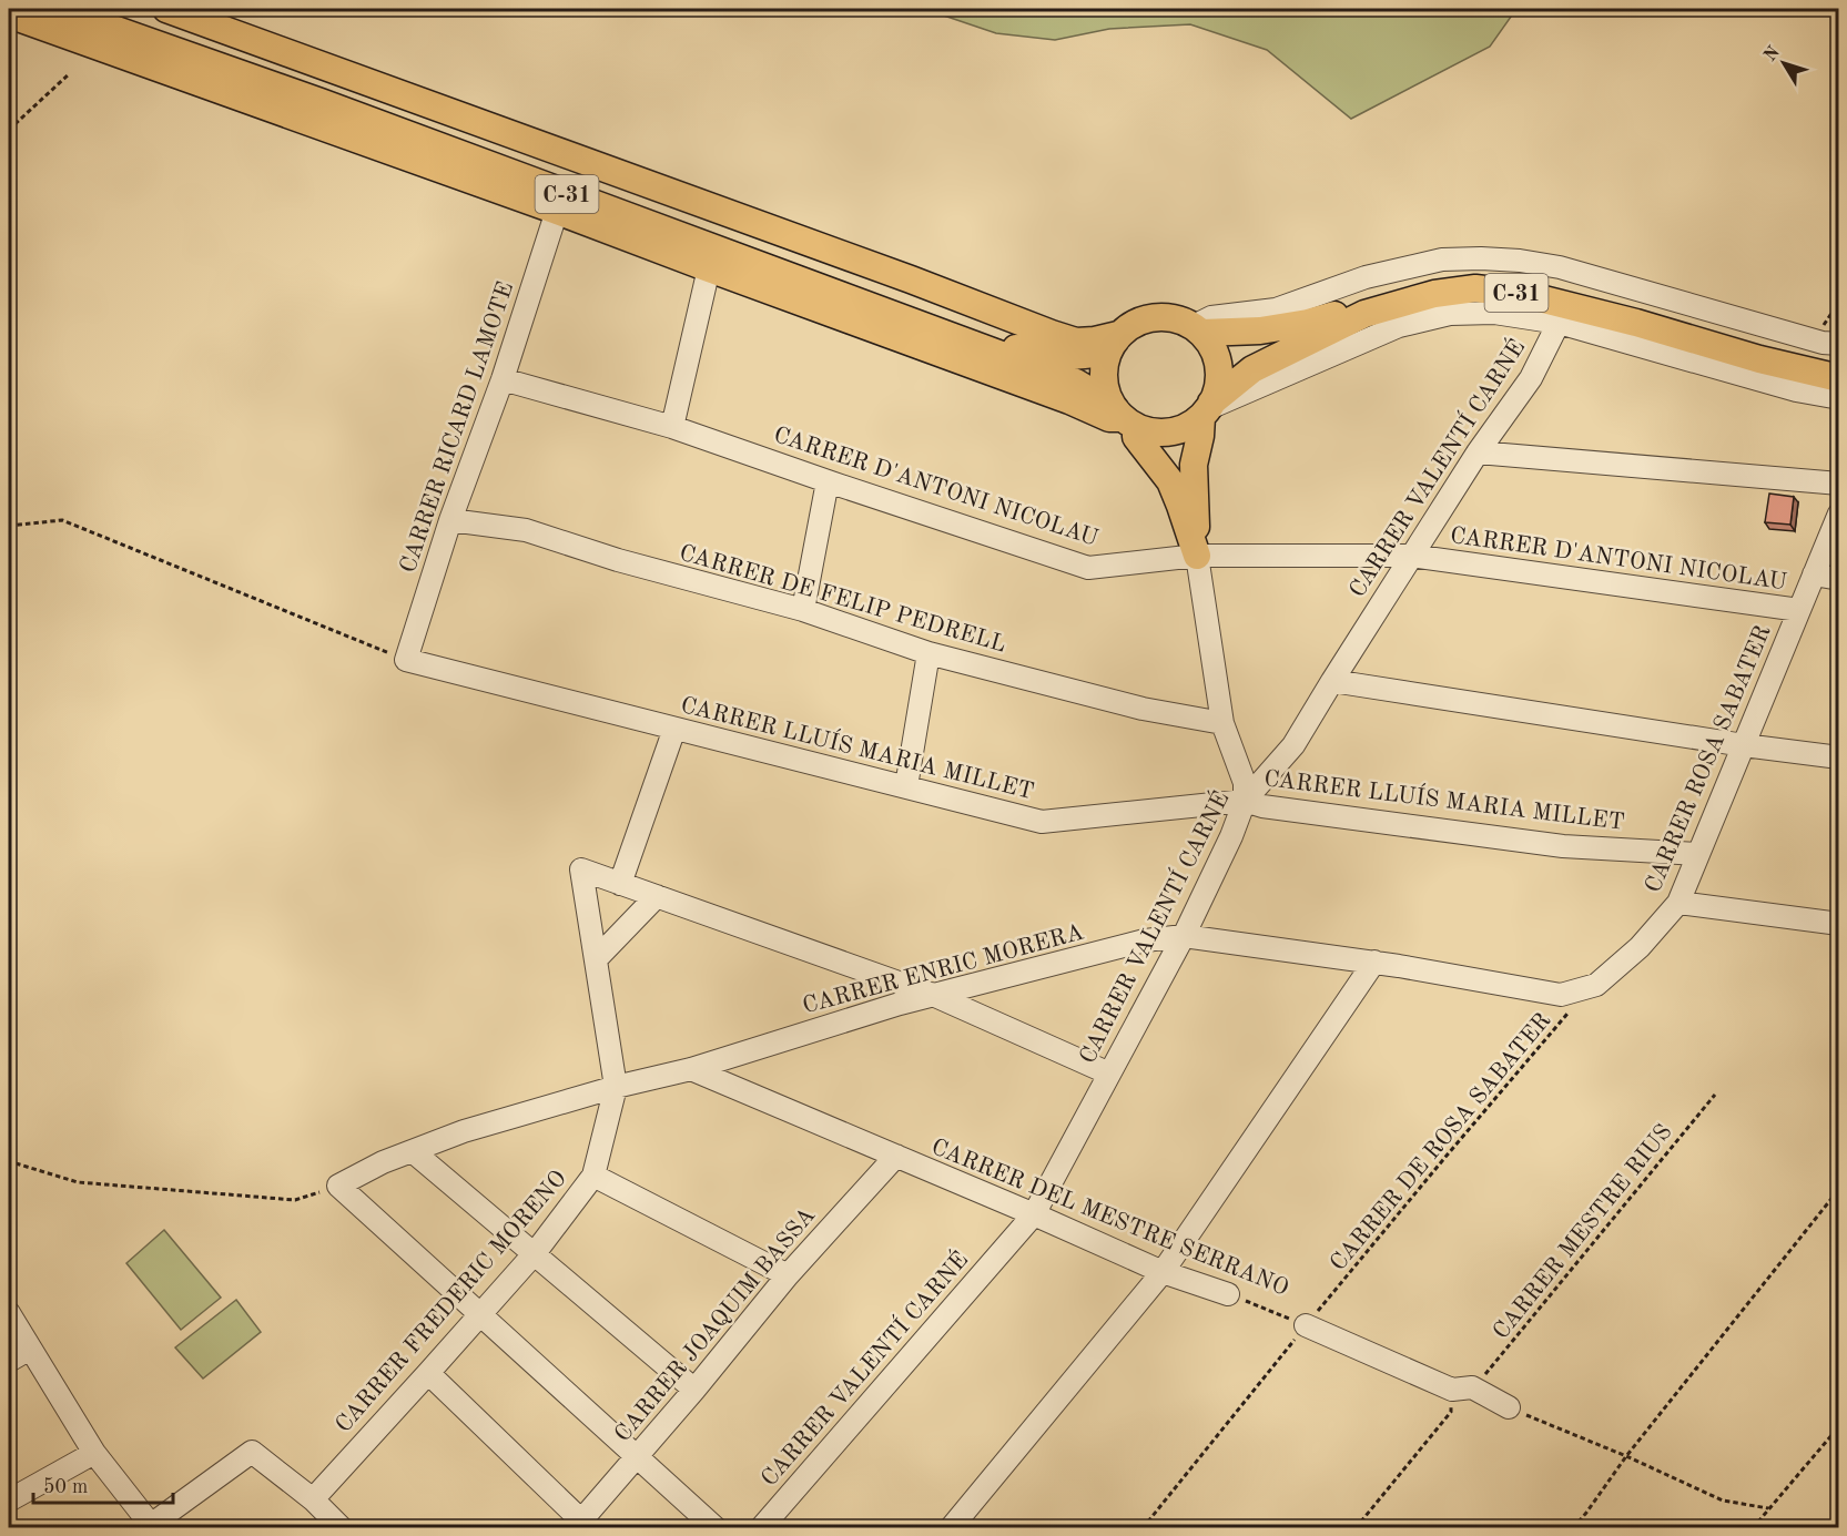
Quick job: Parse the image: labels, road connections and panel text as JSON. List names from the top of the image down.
{
  "streets": {
    "main road": ["C-31"],
    "street": [
      "CARRER RICARD LAMOTE",
      "CARRER VALENTÍ CARNÉ",
      "CARRER D'ANTONI NICOLAU",
      "CARRER DE FELIP PEDRELL",
      "CARRER LLUÍS MARIA MILLET",
      "CARRER ROSA SABATER",
      "CARRER ENRIC MORERA",
      "CARRER DEL MESTRE SERRANO",
      "CARRER FREDERIC MORENO",
      "CARRER JOAQUIM BASSA"
    ],
    "path": ["CARRER DE ROSA SABATER", "CARRER MESTRE RIUS"]
  },
  "crossings": [
    ["CARRER RICARD LAMOTE", "CARRER D'ANTONI NICOLAU"],
    ["CARRER RICARD LAMOTE", "CARRER DE FELIP PEDRELL"],
    ["CARRER RICARD LAMOTE", "CARRER LLUÍS MARIA MILLET"],
    ["CARRER VALENTÍ CARNÉ", "CARRER D'ANTONI NICOLAU"],
    ["CARRER VALENTÍ CARNÉ", "CARRER LLUÍS MARIA MILLET"],
    ["CARRER VALENTÍ CARNÉ", "CARRER ENRIC MORERA"],
    ["CARRER VALENTÍ CARNÉ", "CARRER DEL MESTRE SERRANO"],
    ["CARRER D'ANTONI NICOLAU", "CARRER ROSA SABATER"],
    ["CARRER LLUÍS MARIA MILLET", "CARRER ROSA SABATER"],
    ["CARRER ROSA SABATER", "CARRER ENRIC MORERA"],
    ["CARRER ROSA SABATER", "CARRER DE ROSA SABATER"],
    ["CARRER ENRIC MORERA", "CARRER DE ROSA SABATER"],
    ["CARRER ENRIC MORERA", "CARRER DEL MESTRE SERRANO"],
    ["CARRER ENRIC MORERA", "CARRER FREDERIC MORENO"],
    ["CARRER DE ROSA SABATER", "CARRER DEL MESTRE SERRANO"],
    ["CARRER DEL MESTRE SERRANO", "CARRER MESTRE RIUS"],
    ["CARRER DEL MESTRE SERRANO", "CARRER JOAQUIM BASSA"]
  ],
  "scale_bar": "50 m",
  "north": "top left"
}
